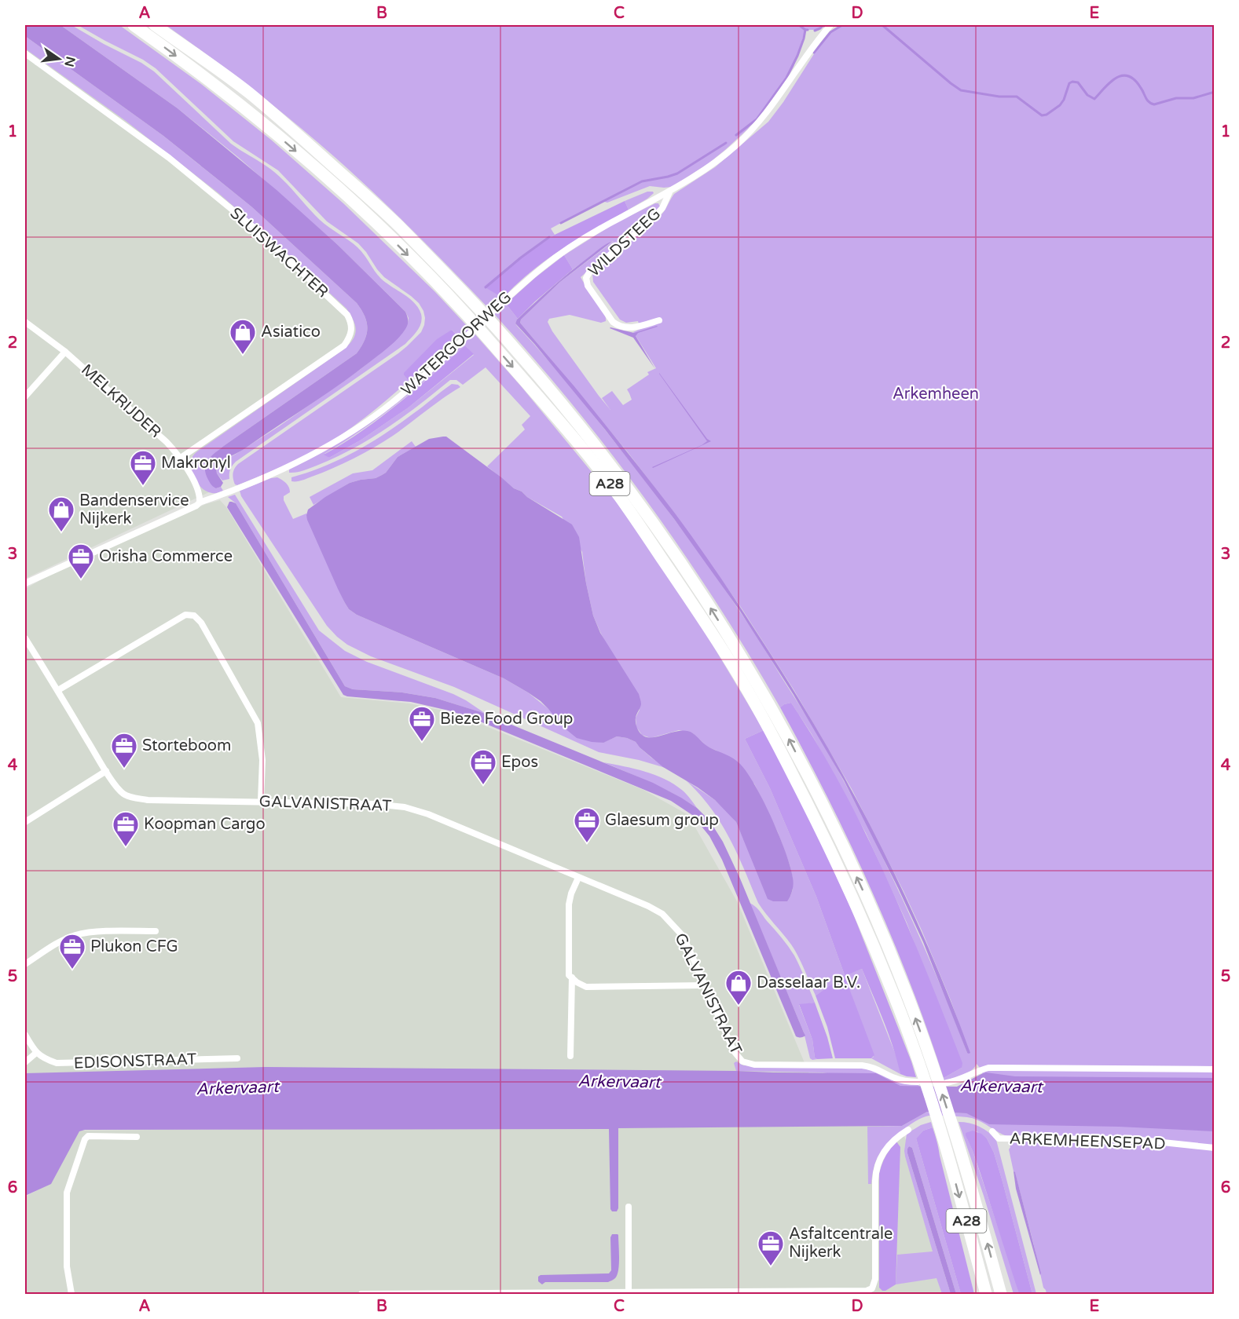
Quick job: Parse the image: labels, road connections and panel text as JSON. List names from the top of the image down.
{
  "streets": {
    "highway": ["A28"],
    "street": [
      "WILDSTEEG",
      "SLUISWACHTER",
      "WATERGOORWEG",
      "MELKRIJDER",
      "GALVANISTRAAT",
      "EDISONSTRAAT",
      "ARKEMHEENSEPAD"
    ]
  },
  "crossings": [
    ["WILDSTEEG", "WATERGOORWEG"],
    ["SLUISWACHTER", "MELKRIJDER"],
    ["WATERGOORWEG", "MELKRIJDER"]
  ],
  "water": ["Arkervaart"],
  "parks": ["Arkemheen"],
  "places": {
    "shop": ["Asiatico", "Bandenservice Nijkerk", "Dasselaar B.V."],
    "office": [
      "Makronyl",
      "Orisha Commerce",
      "Bieze Food Group",
      "Storteboom",
      "Epos",
      "Glaesum group",
      "Koopman Cargo",
      "Plukon CFG",
      "Asfaltcentrale Nijkerk"
    ]
  },
  "north": "right",
  "grid": {
    "columns": [
      "A",
      "B",
      "C",
      "D",
      "E"
    ],
    "rows": [
      "1",
      "2",
      "3",
      "4",
      "5",
      "6"
    ]
  }
}
